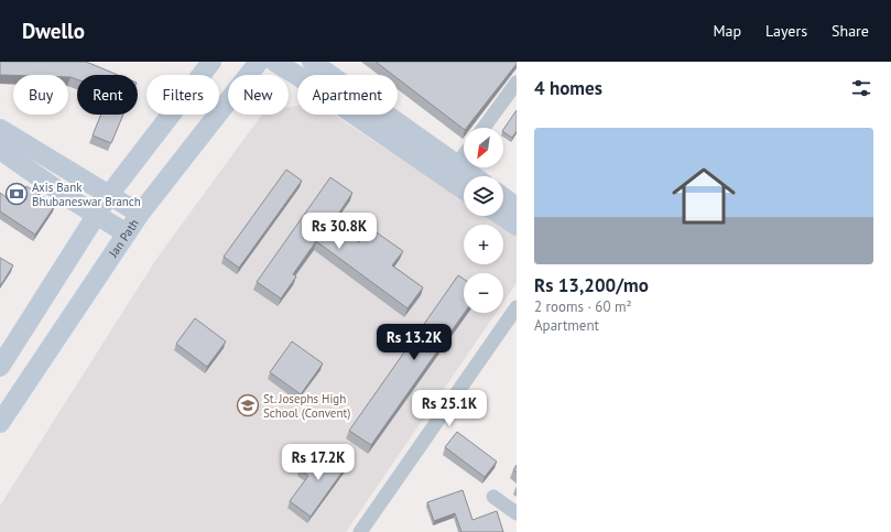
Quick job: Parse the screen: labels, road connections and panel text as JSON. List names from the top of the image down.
{
  "streets": {
    "main road": ["Jan Path"]
  },
  "places": {
    "bank": ["Axis Bank Bhubaneswar Branch"],
    "school or university": ["St. Josephs High School (Convent)"]
  },
  "north": "bottom left",
  "page": {
    "header": "Dwello",
    "nav": ["Map", "Layers", "Share"],
    "heading": "4 homes",
    "chip": [
      "Buy",
      "Rent",
      "Filters",
      "New",
      "Apartment"
    ],
    "list": [
      {
        "name": "Rs 13,200/mo",
        "note": "2 rooms · 60 m² · Apartment"
      }
    ],
    "map_buttons": ["+", "−"],
    "price": [
      "Rs 30.8K",
      "Rs 13.2K",
      "Rs 25.1K",
      "Rs 17.2K"
    ]
  }
}
